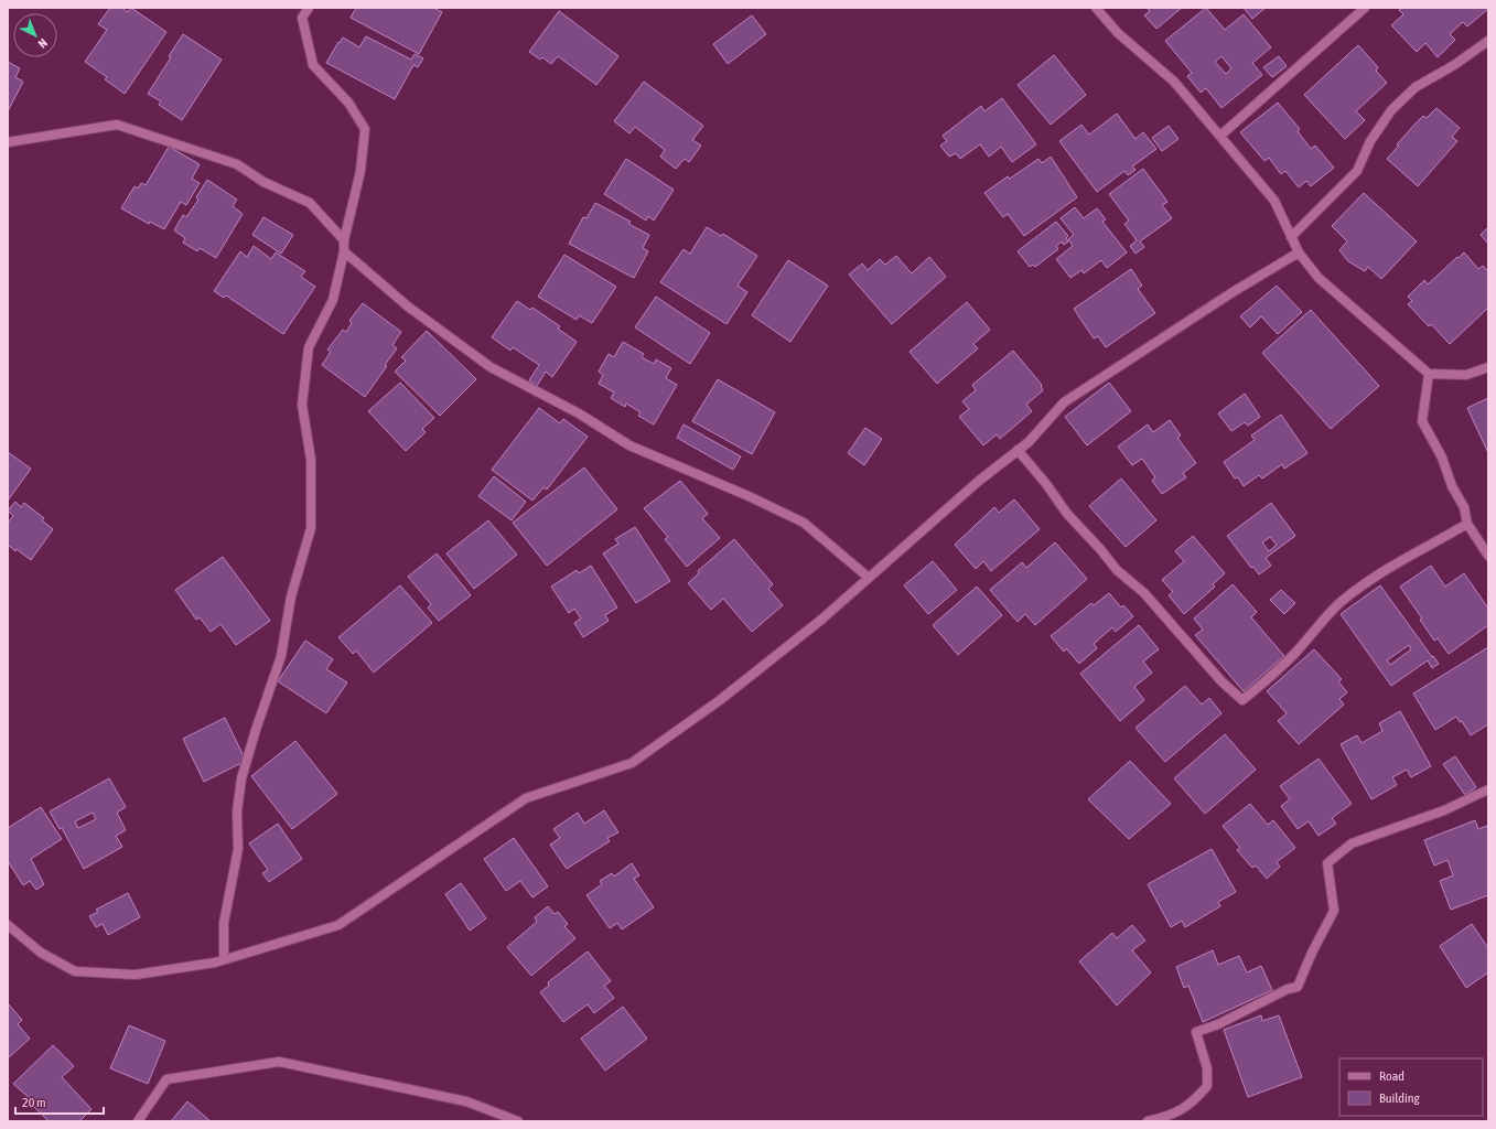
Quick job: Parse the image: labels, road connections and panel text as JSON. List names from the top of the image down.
{
  "legend": ["Road", "Building"],
  "scale_bar": "20 m",
  "north": "bottom right"
}
